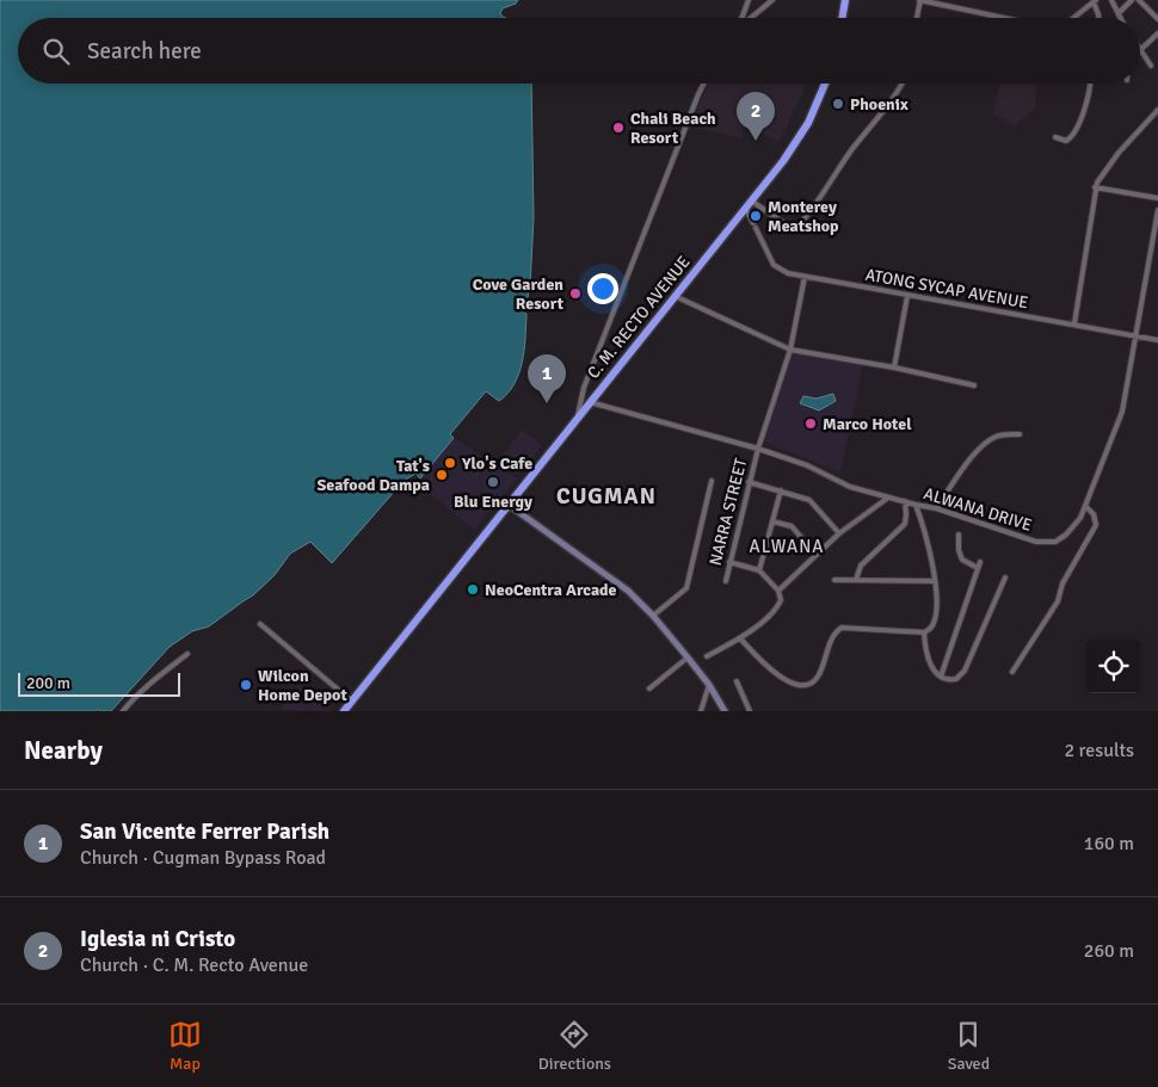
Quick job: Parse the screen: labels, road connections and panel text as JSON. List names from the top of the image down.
{
  "streets": {
    "highway": ["C. M. RECTO AVENUE"],
    "street": ["ATONG SYCAP AVENUE", "ALWANA DRIVE", "NARRA STREET"]
  },
  "crossings": [
    ["ATONG SYCAP AVENUE", "C. M. RECTO AVENUE"],
    ["ATONG SYCAP AVENUE", "ALWANA DRIVE"],
    ["ATONG SYCAP AVENUE", "NARRA STREET"],
    ["C. M. RECTO AVENUE", "ALWANA DRIVE"],
    ["ALWANA DRIVE", "NARRA STREET"]
  ],
  "districts": ["CUGMAN", "ALWANA"],
  "places": [
    "Phoenix",
    "Chali Beach Resort",
    "Monterey Meatshop",
    "Cove Garden Resort",
    "Marco Hotel",
    "Ylo's Cafe",
    "Tat's Seafood Dampa",
    "Blu Energy",
    "NeoCentra Arcade",
    "Wilcon Home Depot"
  ],
  "scale_bar": "200 m",
  "page": {
    "search": "Search here",
    "pins": ["2", "1"],
    "scale": "200 m",
    "heading": ["Nearby", "2 results"],
    "list": [
      {
        "mark": "1",
        "name": "San Vicente Ferrer Parish",
        "note": "Church · Cugman Bypass Road",
        "value": "160 m"
      },
      {
        "mark": "2",
        "name": "Iglesia ni Cristo",
        "note": "Church · C. M. Recto Avenue",
        "value": "260 m"
      }
    ],
    "nav": ["Map", "Directions", "Saved"]
  }
}
